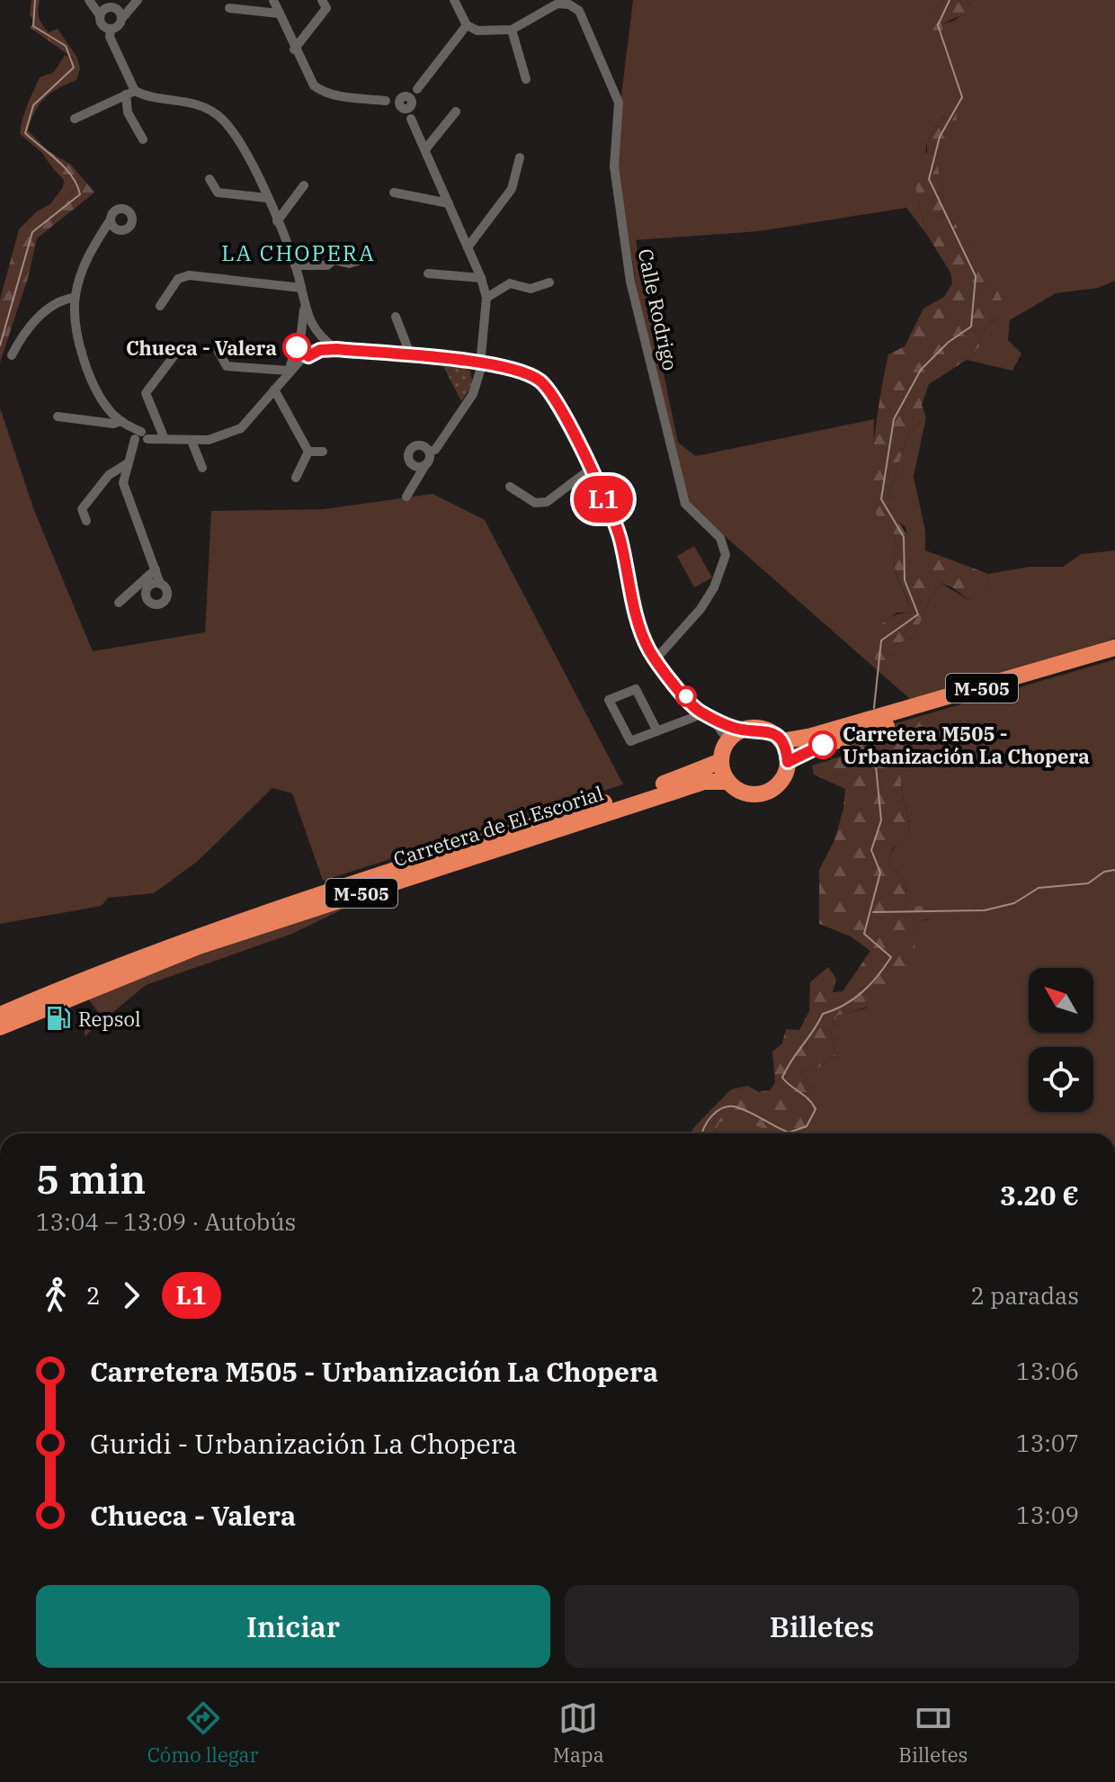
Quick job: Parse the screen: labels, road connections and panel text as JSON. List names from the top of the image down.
{
  "streets": {
    "highway": ["M-505", "Carretera de El Escorial"],
    "street": ["Calle Rodrigo"]
  },
  "crossings": [
    ["M-505", "Carretera de El Escorial"]
  ],
  "districts": ["LA CHOPERA"],
  "places": {
    "other": ["Chueca - Valera", "Carretera M505 - Urbanización La Chopera"],
    "fuel station": ["Repsol"]
  },
  "lines": ["bus line L1"],
  "north": "top left",
  "page": {
    "on_map": "L1",
    "heading": ["5 min", "13:04 – 13:09 · Autobús", "3.20 €"],
    "legs": ["2", "L1", "2 paradas"],
    "list": [
      {
        "name": "Carretera M505 - Urbanización La Chopera",
        "value": "13:06"
      },
      {
        "name": "Guridi - Urbanización La Chopera",
        "value": "13:07"
      },
      {
        "name": "Chueca - Valera",
        "value": "13:09"
      }
    ],
    "buttons": ["Iniciar", "Billetes"],
    "tabs": ["Cómo llegar", "Mapa", "Billetes"]
  }
}
